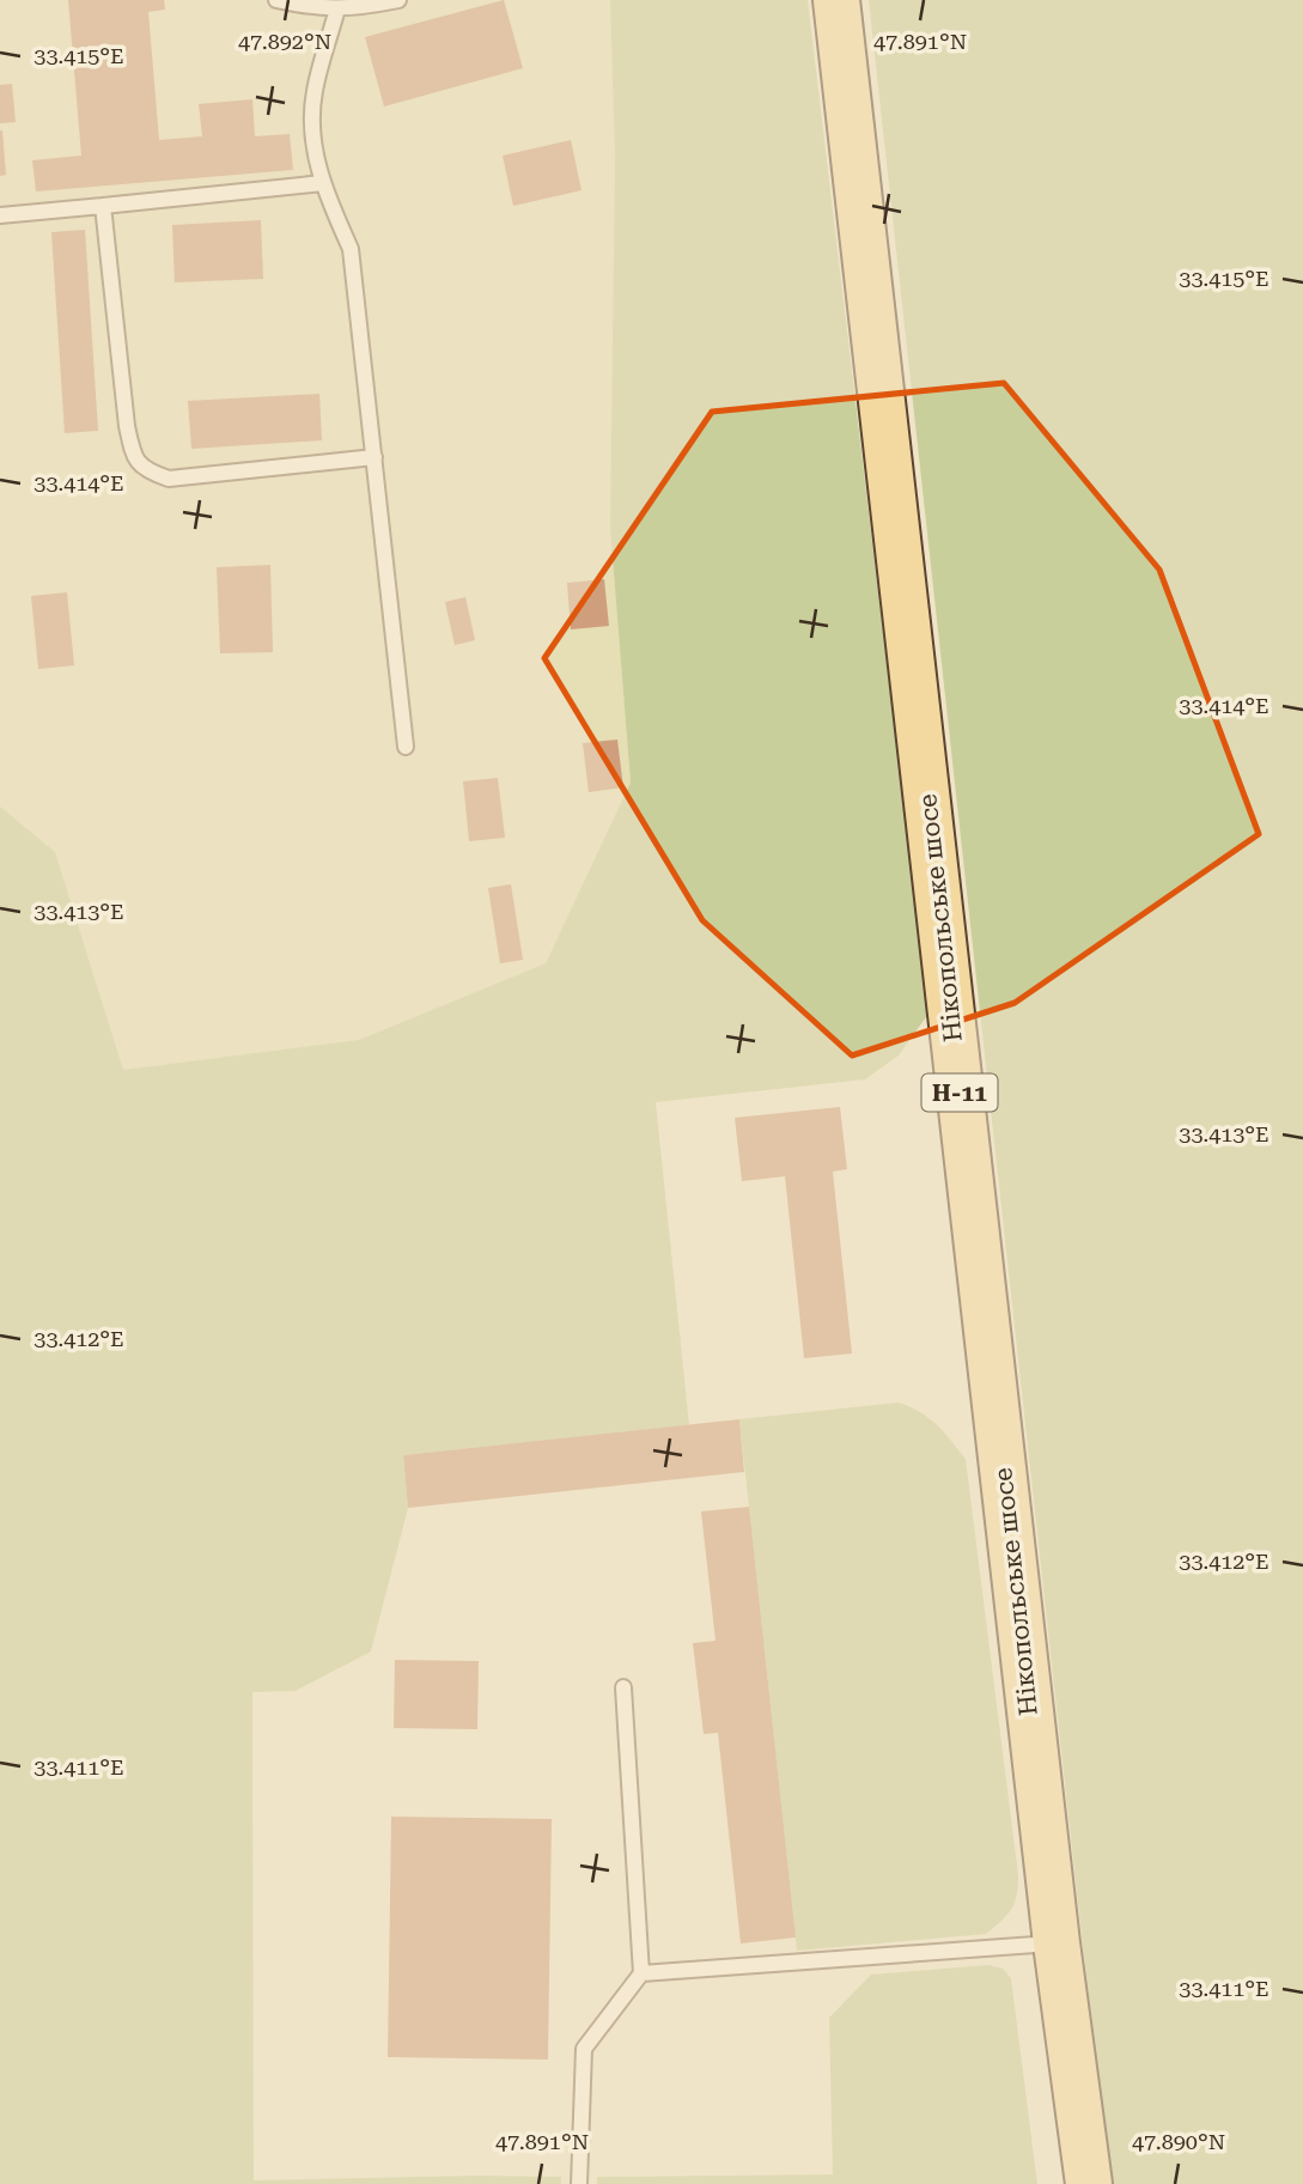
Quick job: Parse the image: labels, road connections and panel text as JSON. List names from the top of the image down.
{
  "streets": {
    "main road": ["Нікопольське шосе", "Н-11"]
  },
  "coordinates": [
    "47.892°N",
    "47.891°N",
    "33.415°E",
    "33.414°E",
    "33.413°E",
    "33.412°E",
    "33.411°E",
    "47.890°N"
  ]
}
